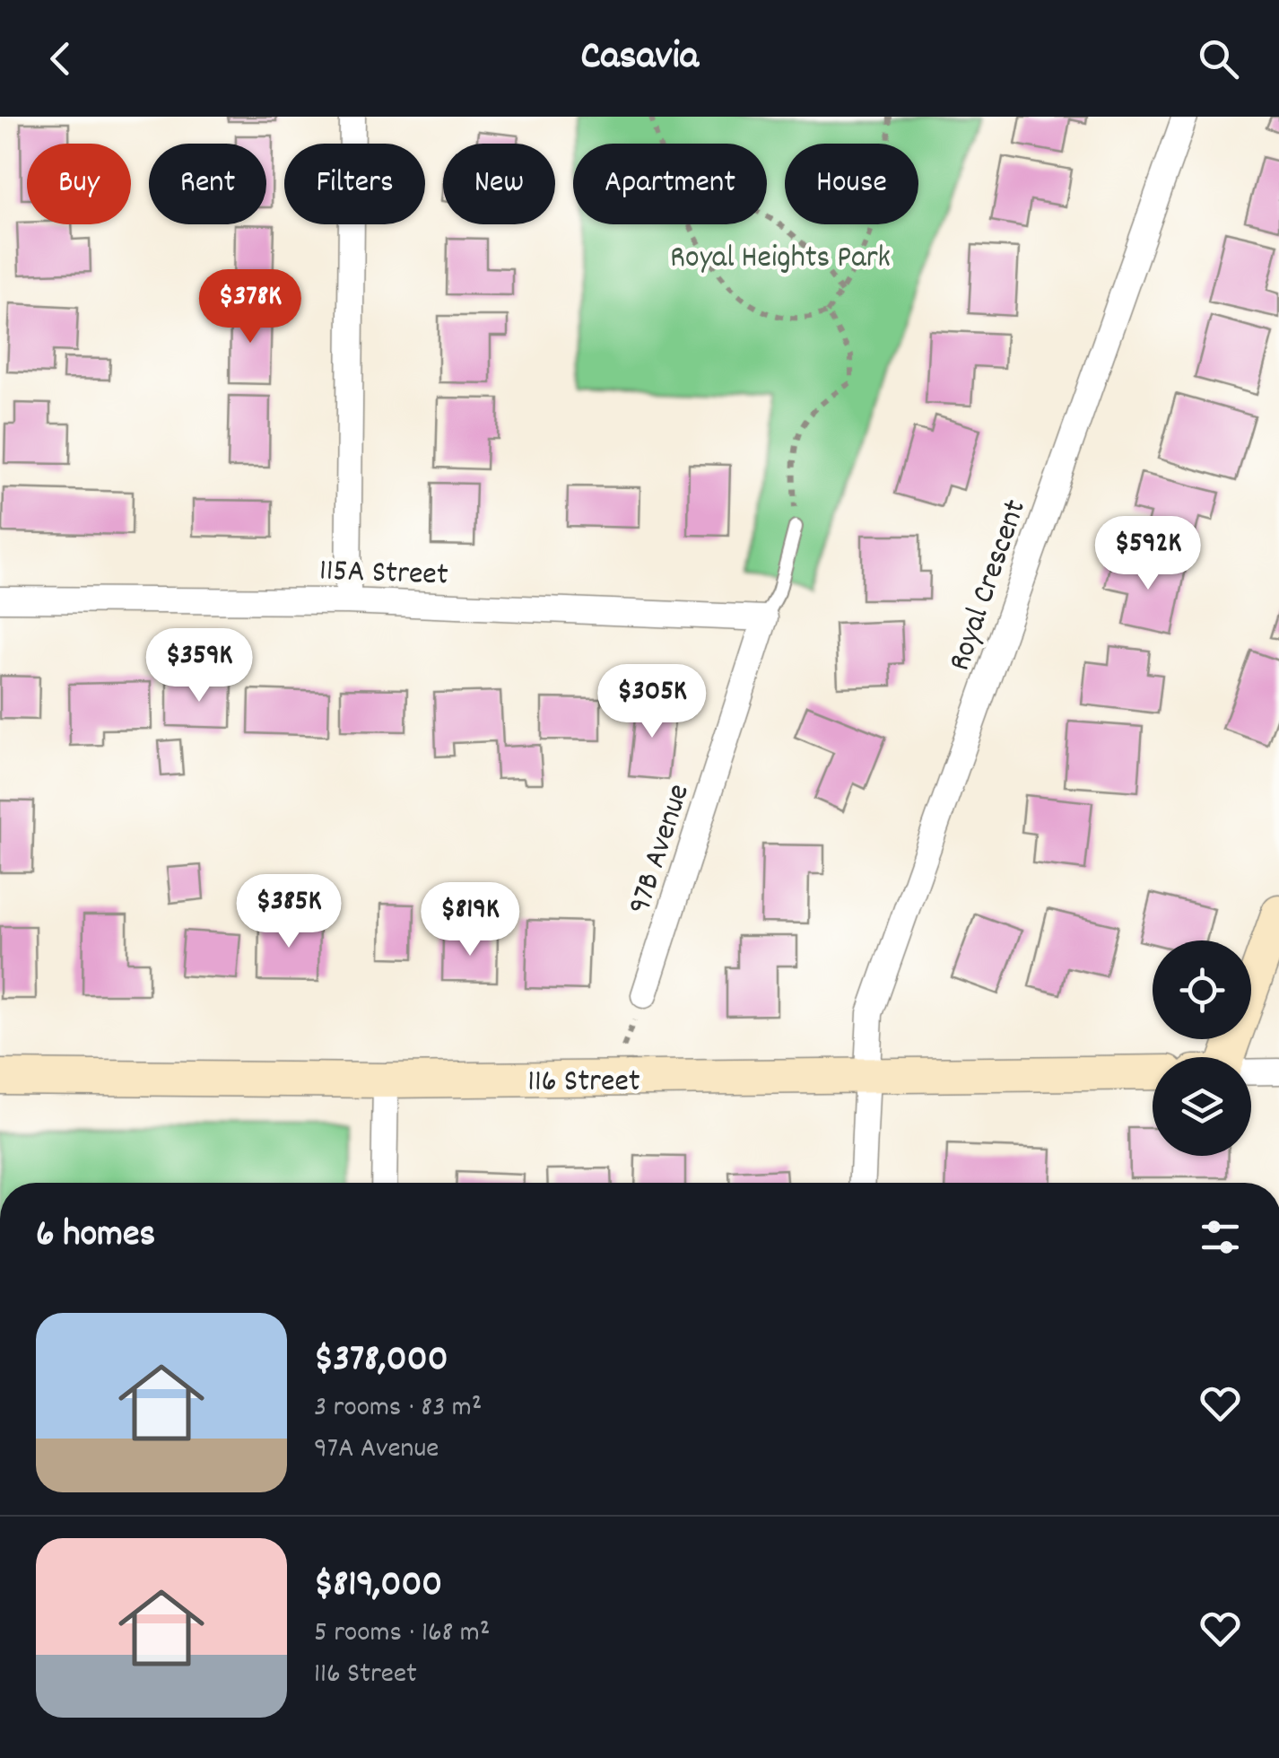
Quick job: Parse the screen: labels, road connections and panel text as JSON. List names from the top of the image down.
{
  "streets": {
    "street": [
      "115A Street",
      "Royal Crescent",
      "97B Avenue",
      "116 Street"
    ]
  },
  "crossings": [
    ["115A Street", "97B Avenue"],
    ["Royal Crescent", "116 Street"]
  ],
  "parks": ["Royal Heights Park"],
  "page": {
    "header": "Casavia",
    "chip": [
      "Buy",
      "Rent",
      "Filters",
      "New",
      "Apartment",
      "House"
    ],
    "price": [
      "$378K",
      "$592K",
      "$359K",
      "$305K",
      "$385K",
      "$819K"
    ],
    "heading": "6 homes",
    "list": [
      {
        "name": "$378,000",
        "note": "3 rooms · 83 m² · 97A Avenue"
      },
      {
        "name": "$819,000",
        "note": "5 rooms · 168 m² · 116 Street"
      }
    ]
  }
}
